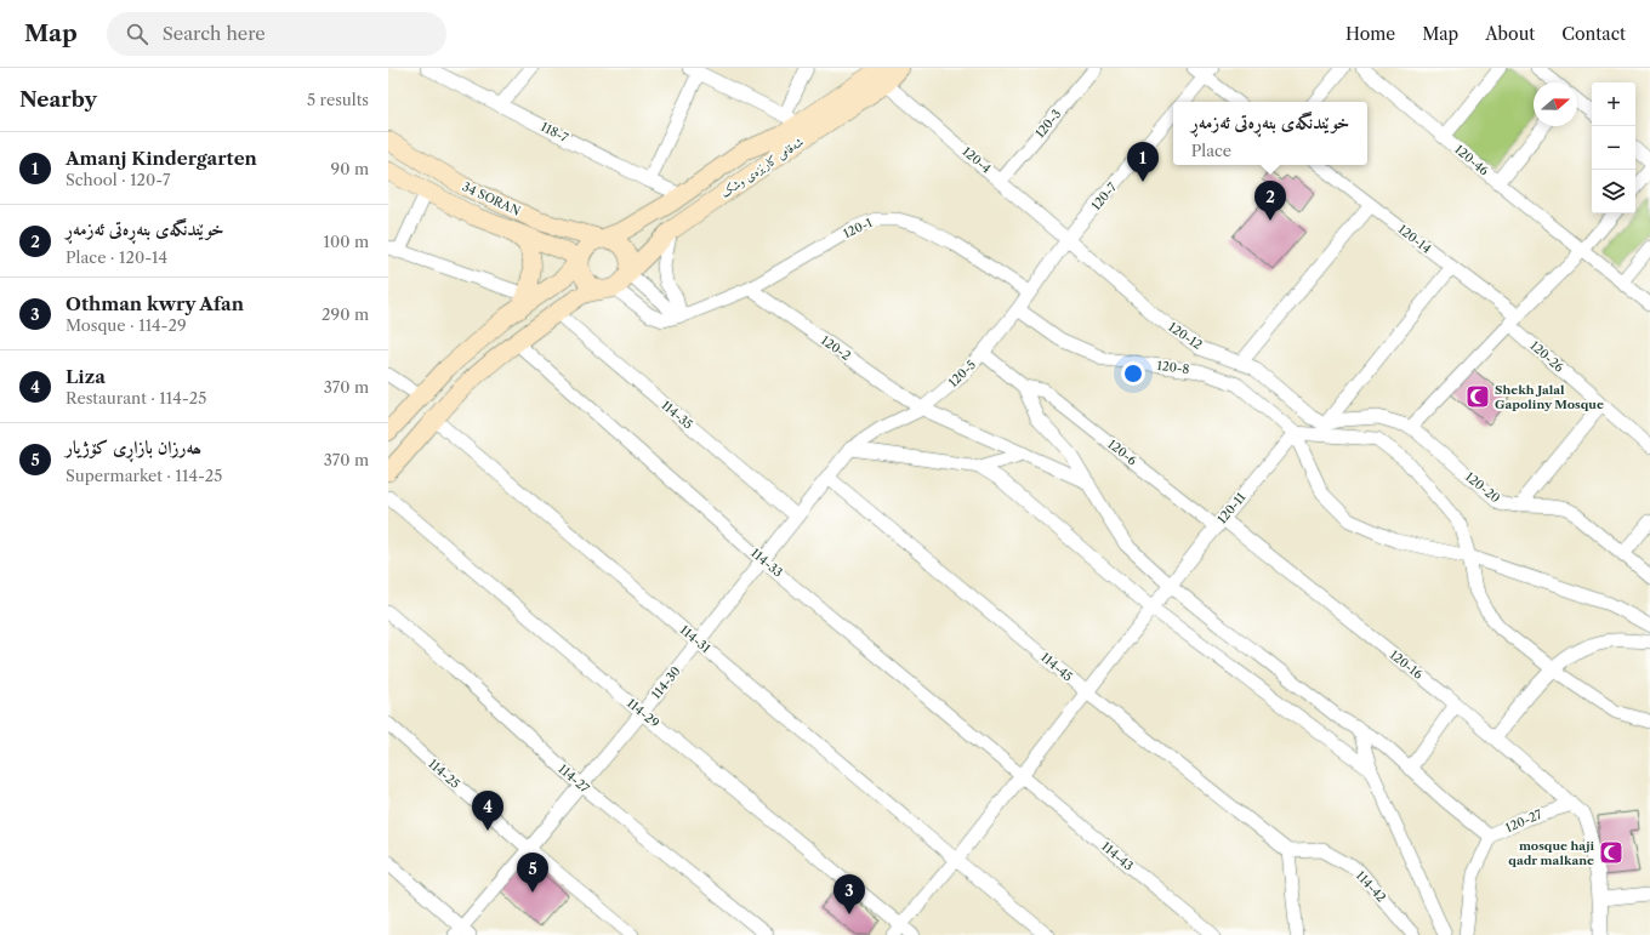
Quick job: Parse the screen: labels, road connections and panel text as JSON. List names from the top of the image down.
{
  "streets": {
    "main road": ["شەقامی کارێزەی وشک", "34 SORAN"],
    "street": [
      "120-3",
      "118-7",
      "120-4",
      "120-46",
      "120-7",
      "120-1",
      "120-14",
      "120-12",
      "120-2",
      "120-26",
      "120-8",
      "120-5",
      "114-35",
      "120-6",
      "120-20",
      "120-11",
      "114-33",
      "114-31",
      "120-16",
      "114-45",
      "114-30",
      "114-29",
      "114-25",
      "114-27",
      "120-27",
      "114-43",
      "114-42"
    ]
  },
  "crossings": [
    ["120-3", "120-4"],
    ["118-7", "شەقامی کارێزەی وشک"],
    ["120-4", "شەقامی کارێزەی وشک"],
    ["120-4", "120-7"],
    ["120-4", "120-12"],
    ["120-4", "120-5"],
    ["شەقامی کارێزەی وشک", "34 SORAN"],
    ["شەقامی کارێزەی وشک", "120-1"],
    ["120-7", "120-12"],
    ["120-7", "120-5"],
    ["34 SORAN", "120-1"],
    ["120-1", "120-2"],
    ["120-1", "120-5"],
    ["120-14", "120-26"],
    ["120-12", "120-5"],
    ["120-12", "120-20"],
    ["120-2", "120-5"],
    ["120-8", "120-5"],
    ["120-8", "120-11"],
    ["120-5", "114-45"],
    ["120-5", "114-30"],
    ["114-35", "114-30"],
    ["120-6", "120-11"],
    ["120-6", "120-16"],
    ["120-11", "114-33"],
    ["120-11", "114-31"],
    ["120-11", "120-16"],
    ["120-11", "114-45"],
    ["120-11", "114-29"],
    ["120-11", "114-43"],
    ["114-33", "114-30"],
    ["114-33", "114-43"],
    ["114-31", "114-30"],
    ["120-16", "120-27"],
    ["114-45", "114-30"],
    ["114-45", "114-42"],
    ["114-30", "114-29"],
    ["114-30", "114-25"],
    ["114-30", "114-27"]
  ],
  "places": {
    "mosque": ["Shekh Jalal Gapoliny Mosque", "mosque haji qadr malkane"]
  },
  "north": "right",
  "page": {
    "header": "Map",
    "search": "Search here",
    "nav": [
      "Home",
      "Map",
      "About",
      "Contact"
    ],
    "heading": ["Nearby", "5 results"],
    "map_buttons": ["+", "−"],
    "popup": ["خوێندنگەی بنەڕەتی ئەزمەڕ", "Place"],
    "list": [
      {
        "mark": "1",
        "name": "Amanj Kindergarten",
        "note": "School · 120-7",
        "value": "90 m"
      },
      {
        "mark": "2",
        "name": "خوێندنگەی بنەڕەتی ئەزمەڕ",
        "note": "Place · 120-14",
        "value": "100 m"
      },
      {
        "mark": "3",
        "name": "Othman kwry Afan",
        "note": "Mosque · 114-29",
        "value": "290 m"
      },
      {
        "mark": "4",
        "name": "Liza",
        "note": "Restaurant · 114-25",
        "value": "370 m"
      },
      {
        "mark": "5",
        "name": "ھەرزان بازاڕی کۆژیار",
        "note": "Supermarket · 114-25",
        "value": "370 m"
      }
    ],
    "pins": [
      "1",
      "2",
      "4",
      "5",
      "3"
    ]
  }
}
